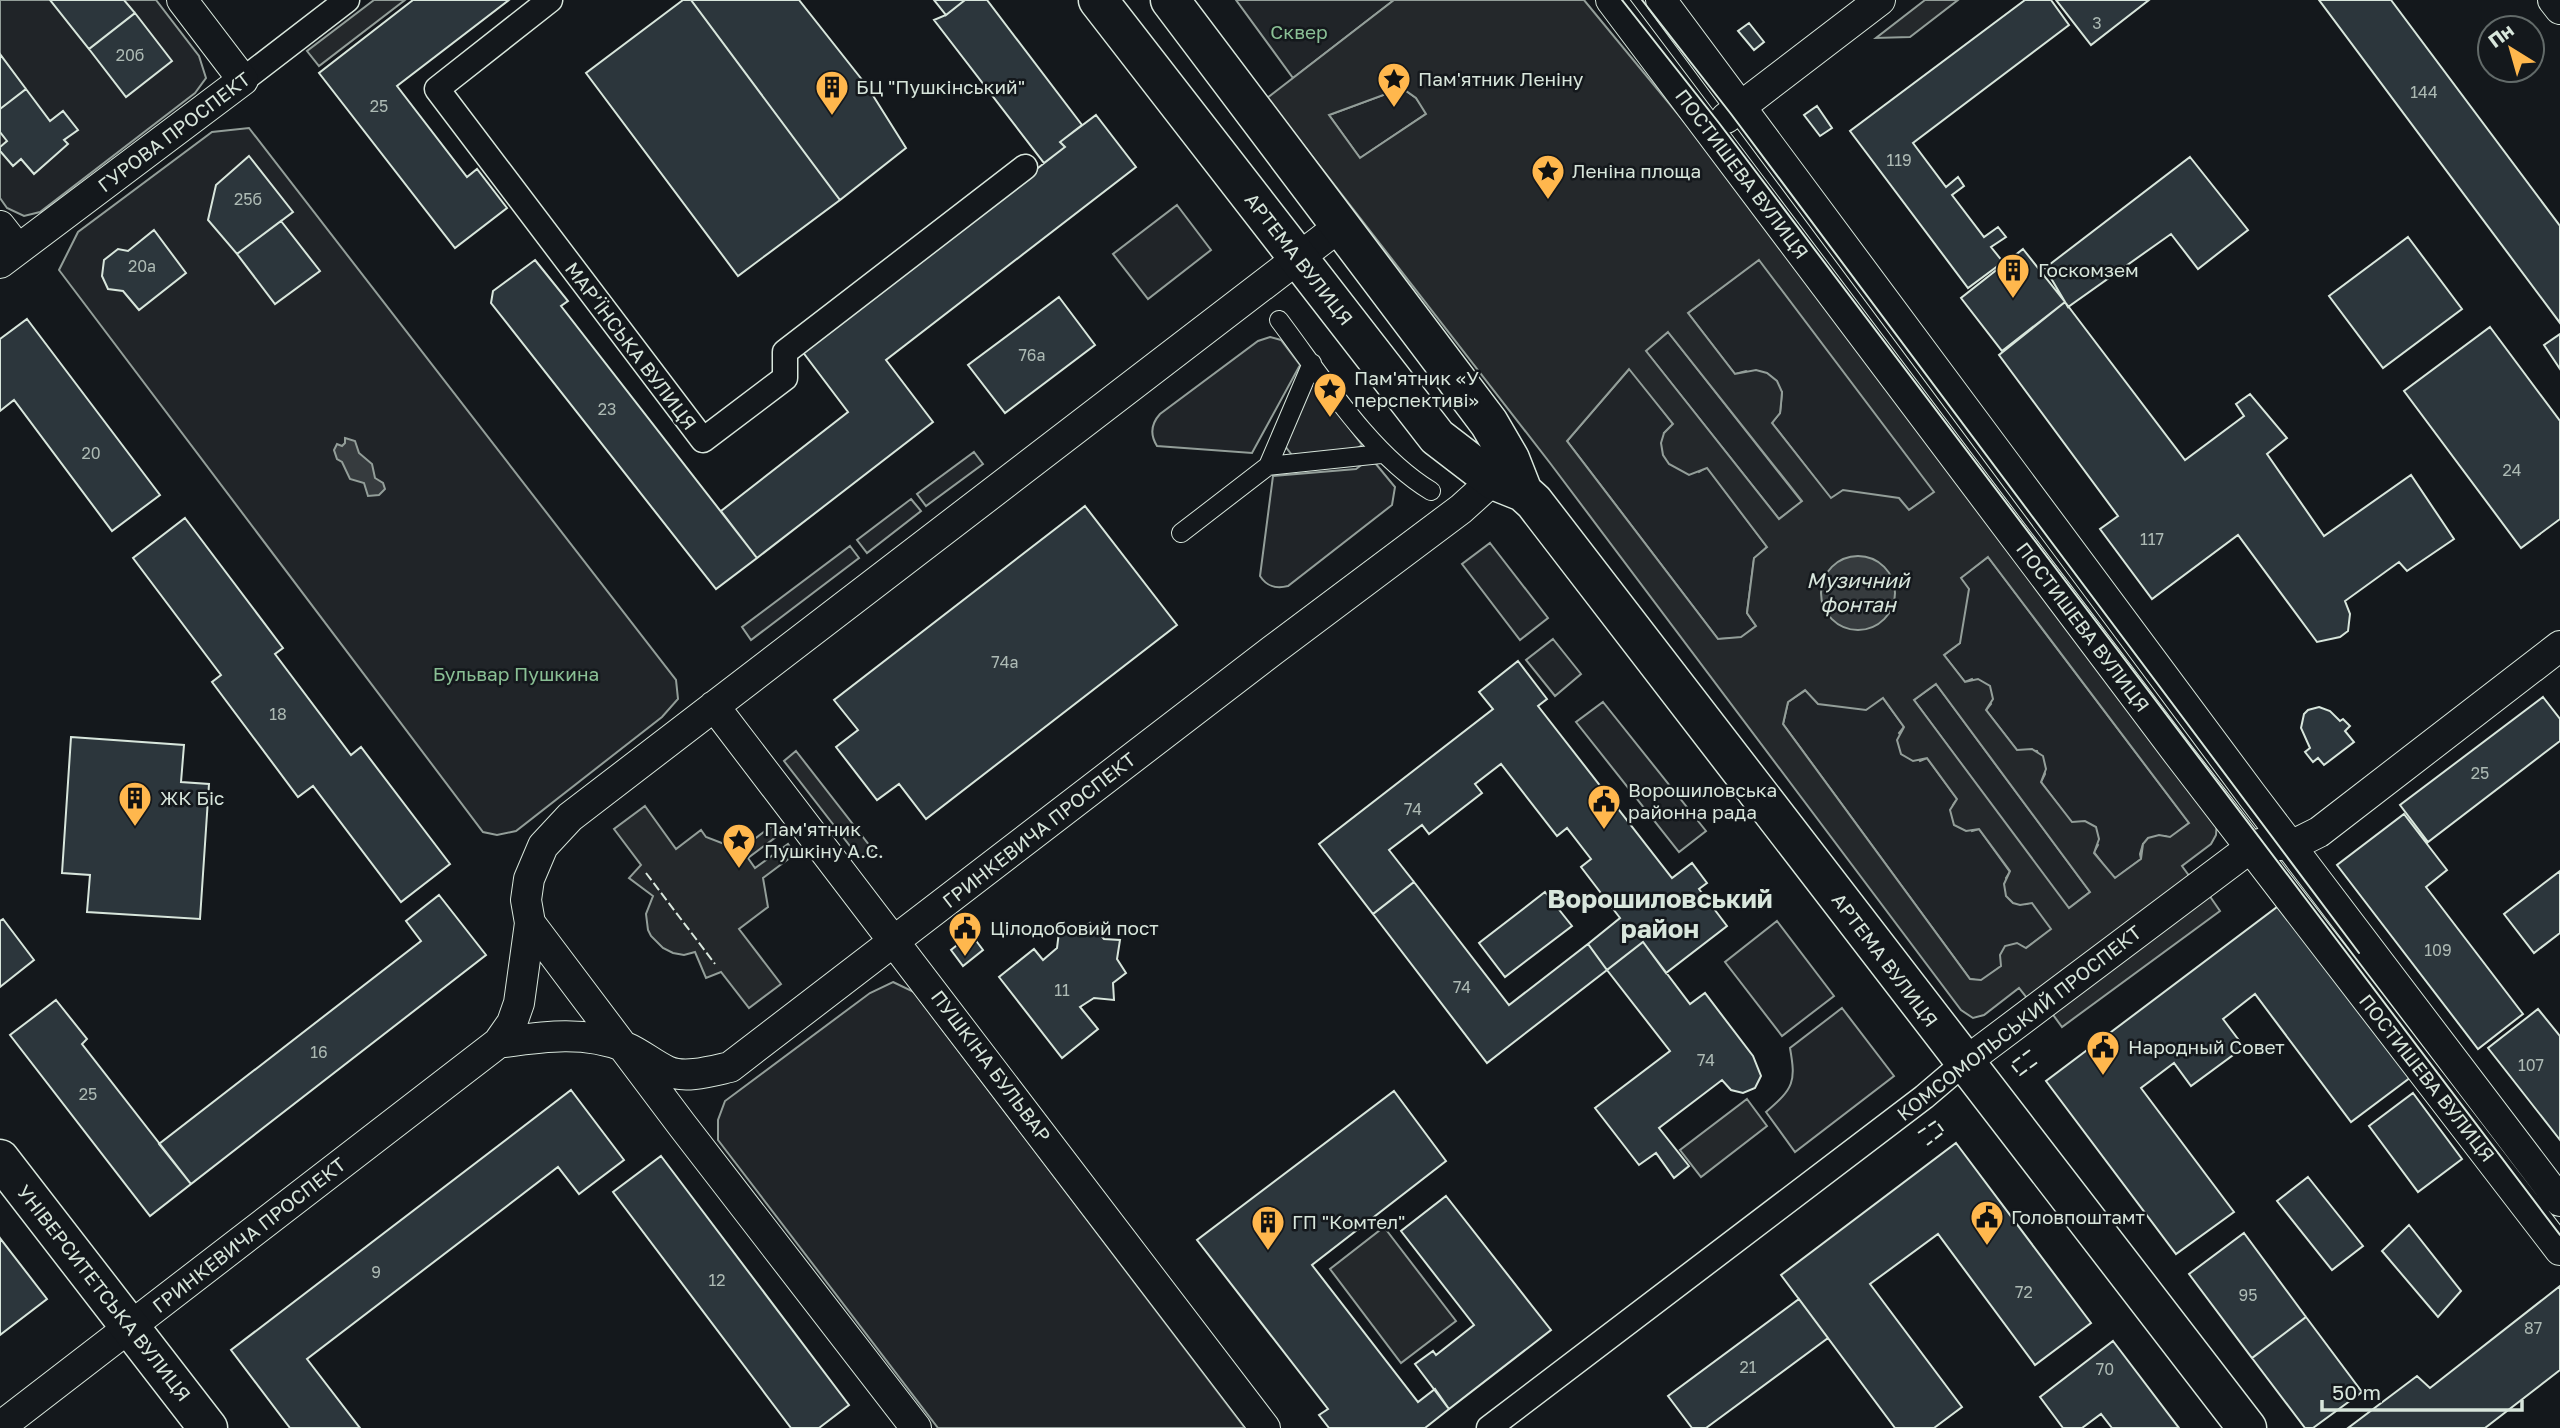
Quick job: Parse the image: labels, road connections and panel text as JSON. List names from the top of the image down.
{
  "streets": {
    "main road": ["АРТЕМА ВУЛИЦЯ", "УНІВЕРСИТЕТСЬКА ВУЛИЦЯ"],
    "street": [
      "ГУРОВА ПРОСПЕКТ",
      "ПОСТИШЕВА ВУЛИЦЯ",
      "МАР’ЇНСЬКА ВУЛИЦЯ",
      "ГРИНКЕВИЧА ПРОСПЕКТ",
      "КОМСОМОЛЬСЬКИЙ ПРОСПЕКТ",
      "ПУШКІНА БУЛЬВАР"
    ]
  },
  "crossings": [
    ["ПОСТИШЕВА ВУЛИЦЯ", "КОМСОМОЛЬСЬКИЙ ПРОСПЕКТ"],
    ["АРТЕМА ВУЛИЦЯ", "ГРИНКЕВИЧА ПРОСПЕКТ"],
    ["АРТЕМА ВУЛИЦЯ", "КОМСОМОЛЬСЬКИЙ ПРОСПЕКТ"],
    ["ГРИНКЕВИЧА ПРОСПЕКТ", "ПУШКІНА БУЛЬВАР"],
    ["ГРИНКЕВИЧА ПРОСПЕКТ", "УНІВЕРСИТЕТСЬКА ВУЛИЦЯ"]
  ],
  "districts": ["Ворошиловський район"],
  "water": ["Музичний фонтан"],
  "parks": ["Сквер", "Бульвар Пушкина"],
  "places": {
    "place": [
      "Пам'ятник Леніну",
      "Леніна площа",
      "Пам'ятник «У перспективі»",
      "Пам'ятник Пушкіну А.С."
    ],
    "building": [
      "БЦ \"Пушкінський\"",
      "Госкомзем",
      "ЖК Біс",
      "ГП \"Комтел\""
    ],
    "public building": [
      "Ворошиловська районна рада",
      "Цілодобовий пост",
      "Народный Совет",
      "Головпоштамт"
    ]
  },
  "house_numbers": [
    "3",
    "20б",
    "144",
    "25",
    "119",
    "25б",
    "20а",
    "76а",
    "23",
    "20",
    "24",
    "117",
    "74а",
    "18",
    "25",
    "74",
    "109",
    "74",
    "11",
    "16",
    "74",
    "107",
    "25",
    "9",
    "12",
    "72",
    "95",
    "87",
    "21",
    "70"
  ],
  "scale_bar": "50 m",
  "north": "top left"
}
